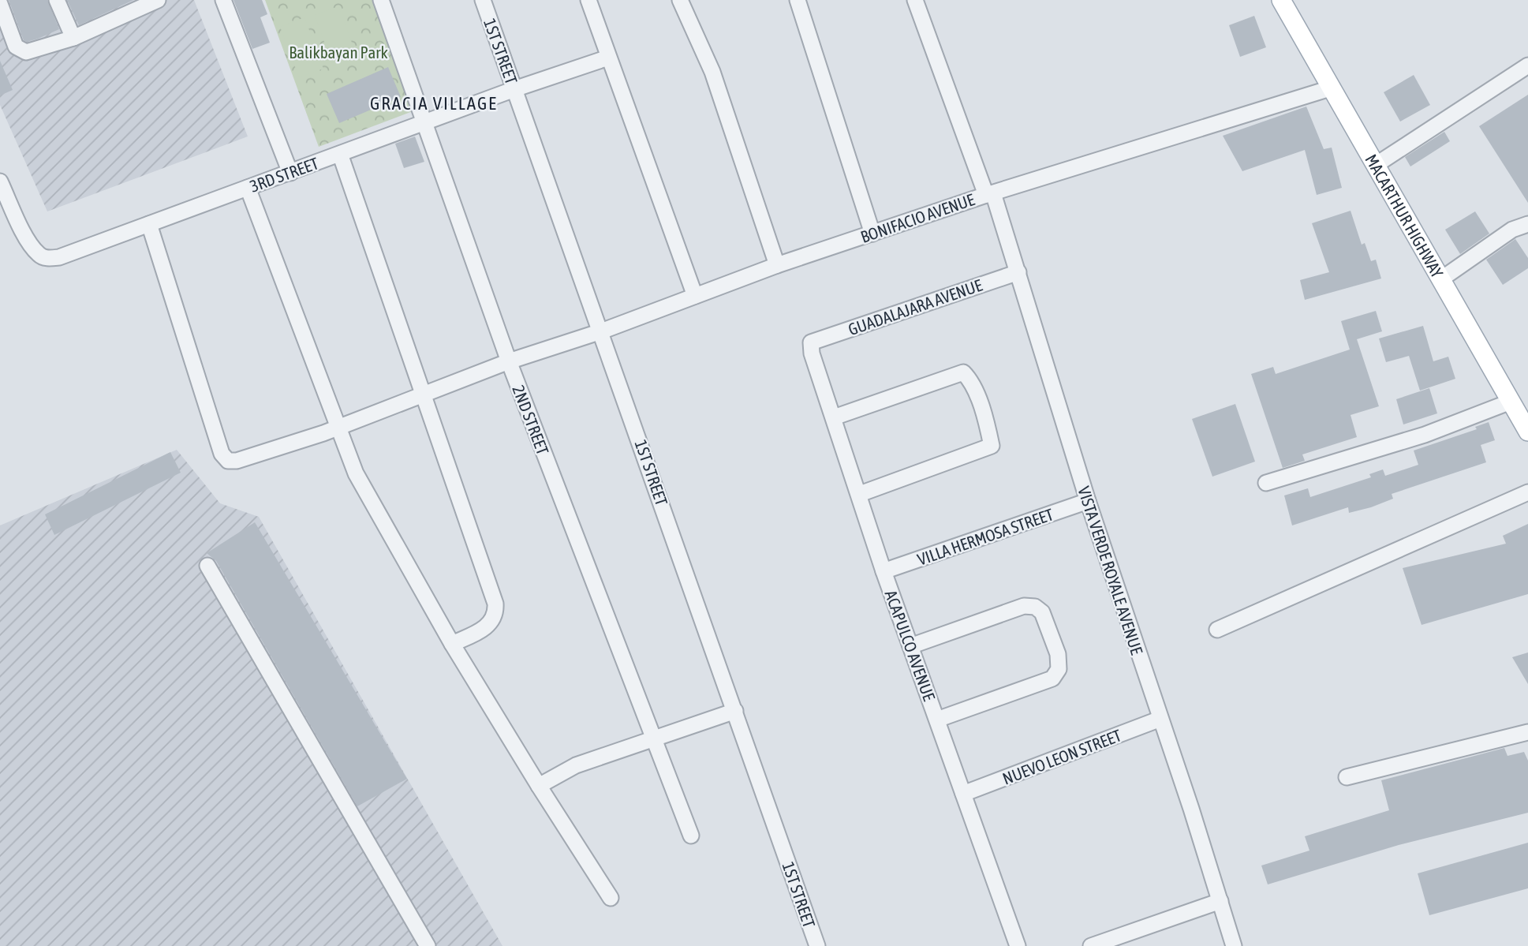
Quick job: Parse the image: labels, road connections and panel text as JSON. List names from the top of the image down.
{
  "streets": {
    "main road": ["MACARTHUR HIGHWAY"],
    "street": [
      "1ST STREET",
      "3RD STREET",
      "BONIFACIO AVENUE",
      "GUADALAJARA AVENUE",
      "2ND STREET",
      "VILLA HERMOSA STREET",
      "VISTA VERDE ROYALE AVENUE",
      "ACAPULCO AVENUE",
      "NUEVO LEON STREET"
    ]
  },
  "crossings": [
    ["1ST STREET", "3RD STREET"],
    ["1ST STREET", "BONIFACIO AVENUE"],
    ["3RD STREET", "BONIFACIO AVENUE"],
    ["3RD STREET", "2ND STREET"],
    ["MACARTHUR HIGHWAY", "BONIFACIO AVENUE"],
    ["BONIFACIO AVENUE", "2ND STREET"],
    ["BONIFACIO AVENUE", "VISTA VERDE ROYALE AVENUE"],
    ["GUADALAJARA AVENUE", "VISTA VERDE ROYALE AVENUE"],
    ["GUADALAJARA AVENUE", "ACAPULCO AVENUE"],
    ["VILLA HERMOSA STREET", "VISTA VERDE ROYALE AVENUE"],
    ["VILLA HERMOSA STREET", "ACAPULCO AVENUE"],
    ["VISTA VERDE ROYALE AVENUE", "NUEVO LEON STREET"],
    ["ACAPULCO AVENUE", "NUEVO LEON STREET"]
  ],
  "districts": ["GRACIA VILLAGE"],
  "parks": ["Balikbayan Park"]
}
